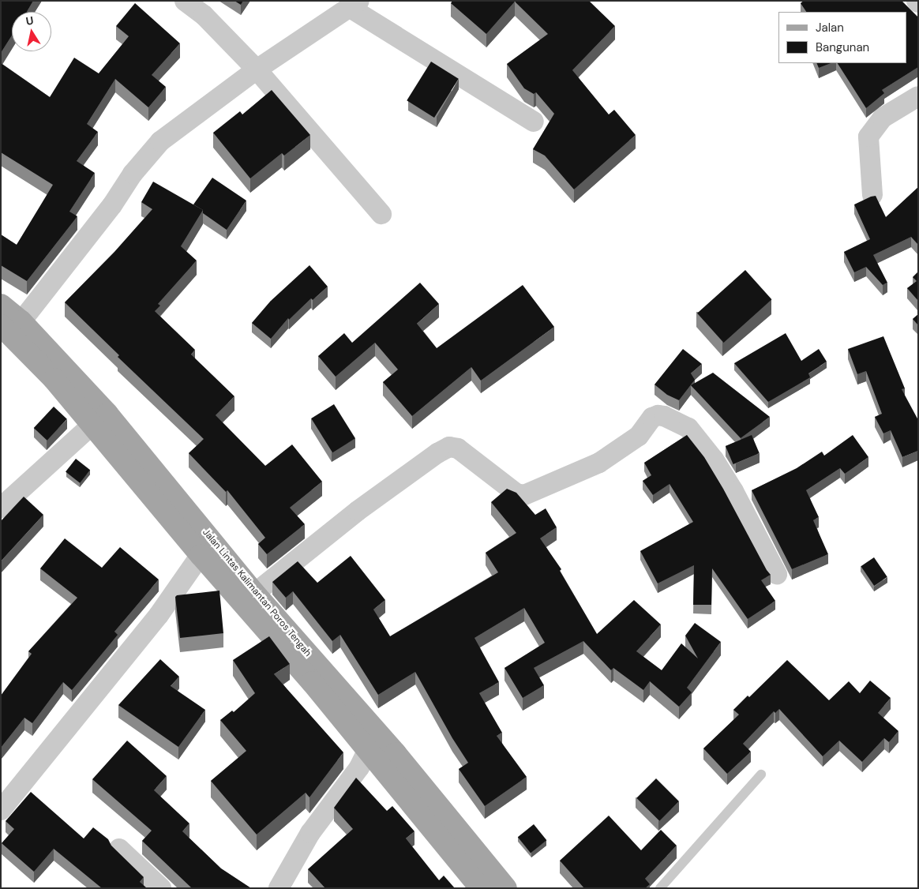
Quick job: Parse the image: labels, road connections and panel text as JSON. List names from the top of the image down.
{
  "streets": {
    "main road": ["Jalan Lintas Kalimantan Poros Tengah"]
  },
  "legend": ["Jalan", "Bangunan"],
  "north": "top"
}
